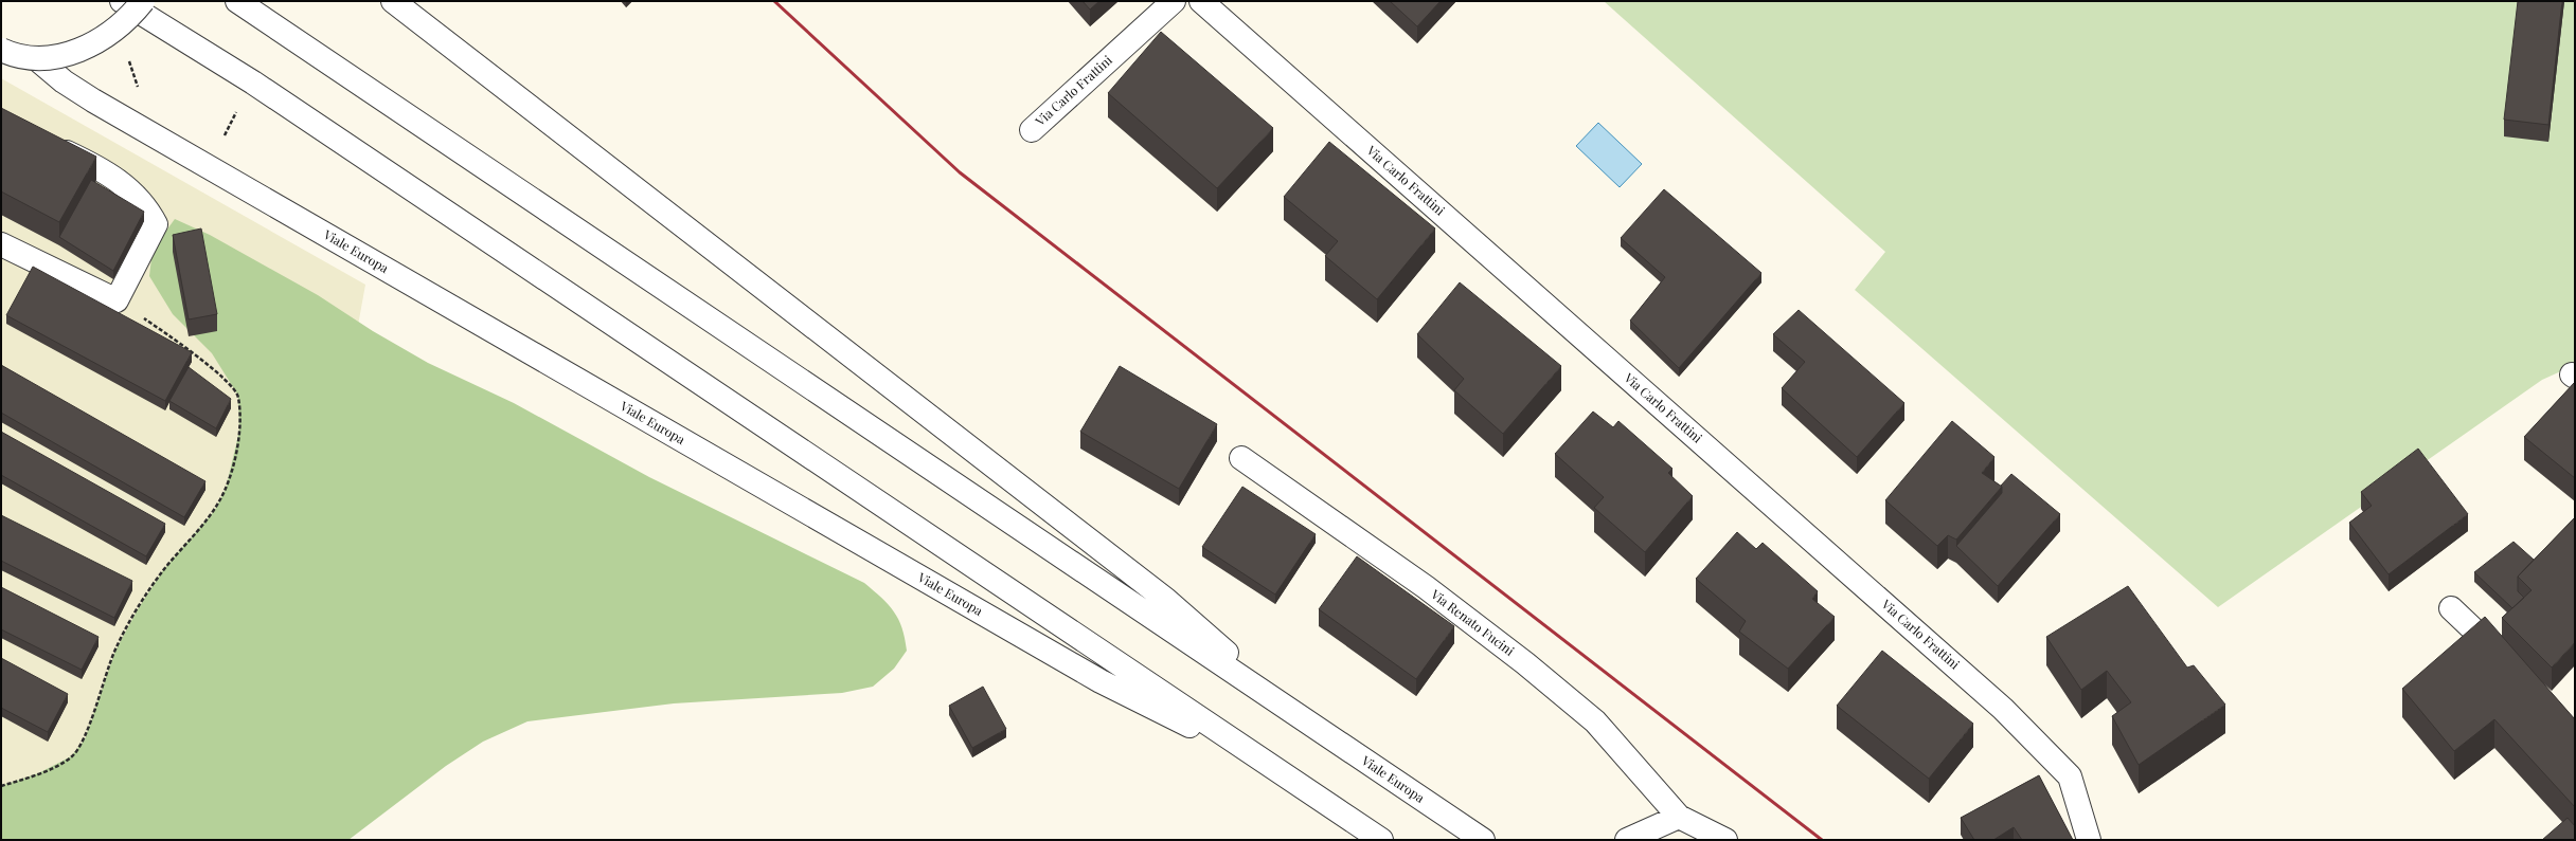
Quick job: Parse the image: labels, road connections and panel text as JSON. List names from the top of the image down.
{
  "streets": {
    "street": ["Via Carlo Frattini", "Viale Europa", "Via Renato Fucini"]
  }
}
